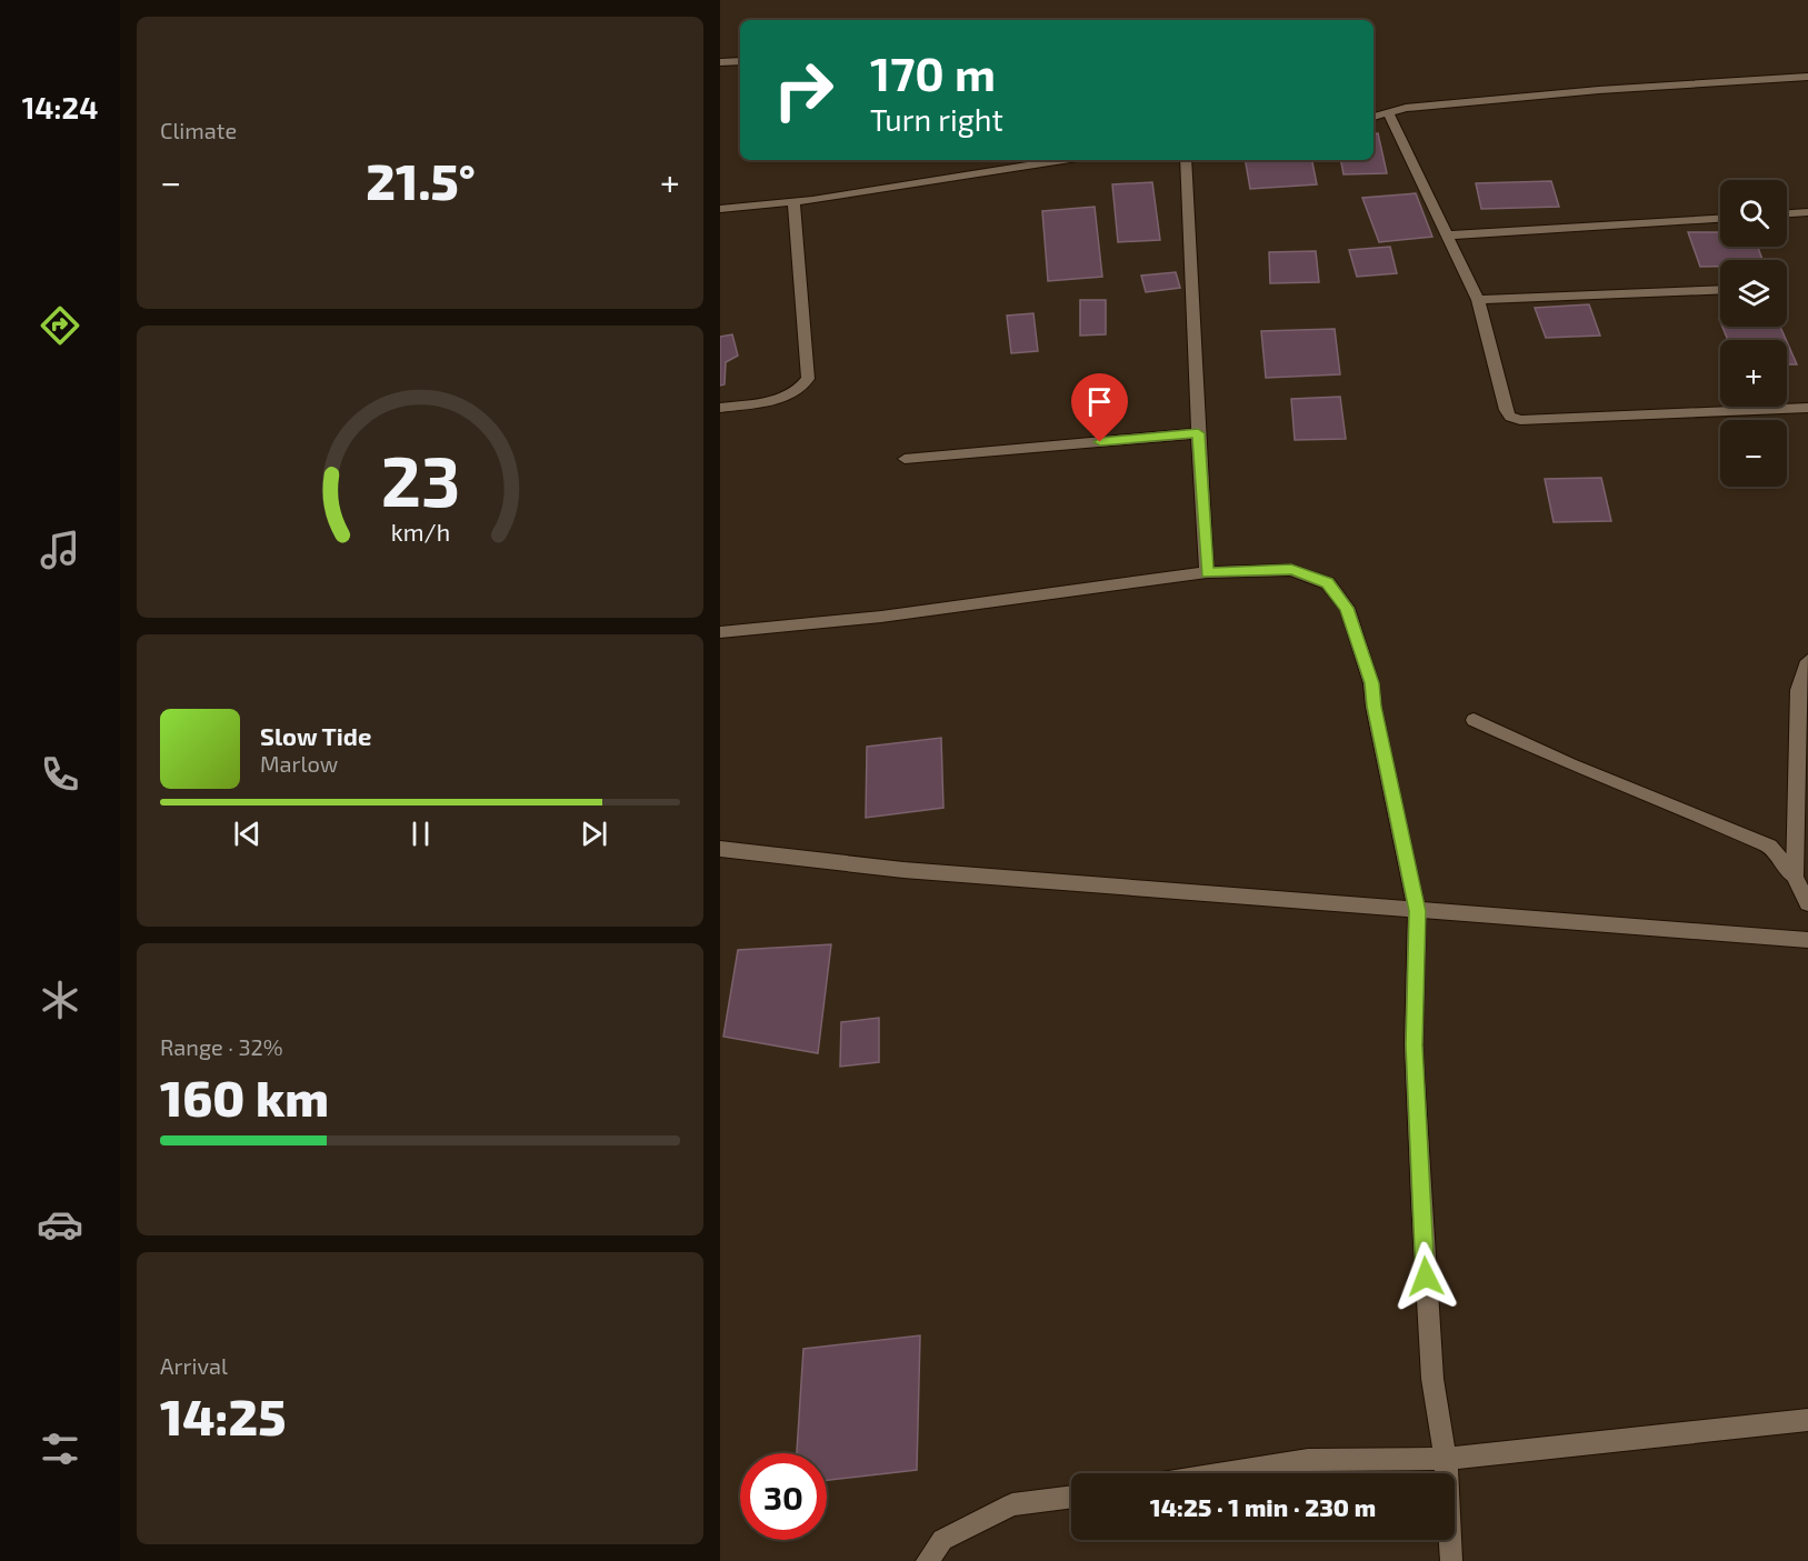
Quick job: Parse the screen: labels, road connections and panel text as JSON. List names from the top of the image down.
{
  "page": {
    "tabs": "14:24",
    "tile": [
      "Climate",
      ["Range · 32%", "160 km"],
      ["Arrival", "14:25"]
    ],
    "turn": ["170 m", "Turn right"],
    "heat": ["−", "21.5°", "+"],
    "map_buttons": ["+", "−"],
    "song": ["Slow Tide", "Marlow"],
    "limit": "30",
    "trip": "14:25 · 1 min · 230 m",
    "gauge": ["23", "km/h"]
  }
}
